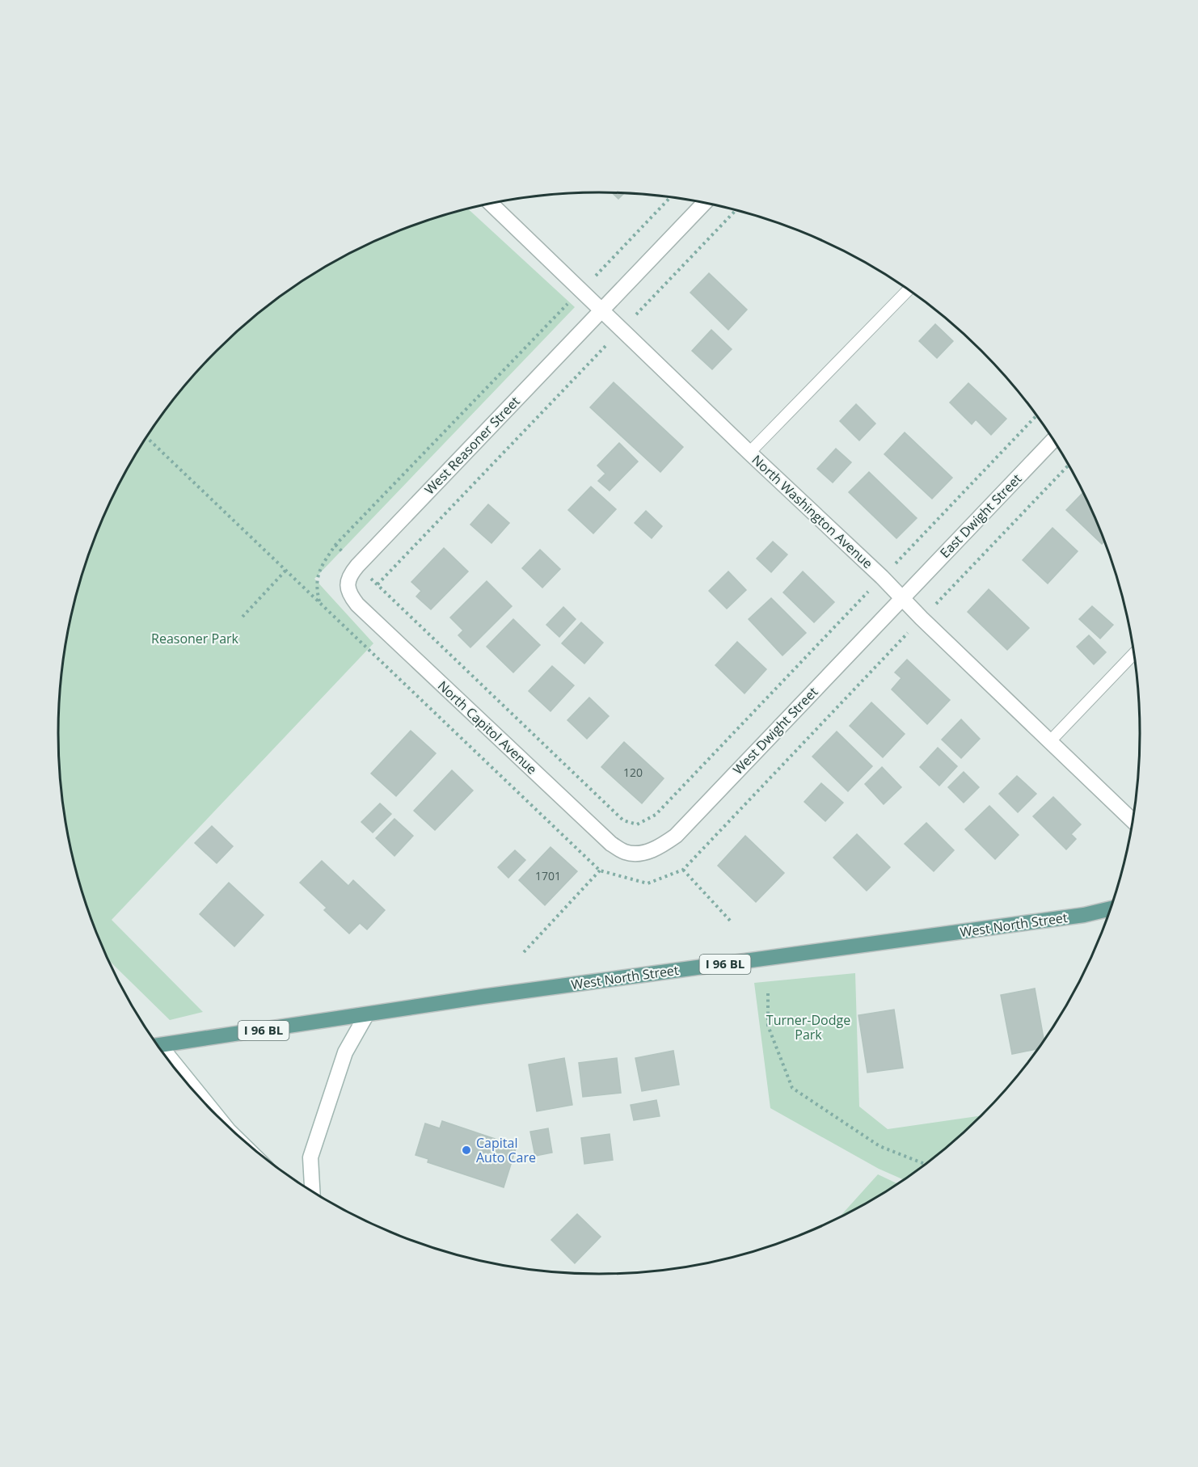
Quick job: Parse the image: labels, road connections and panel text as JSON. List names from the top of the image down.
{
  "streets": {
    "main road": ["West North Street", "I 96 BL"],
    "street": [
      "West Reasoner Street",
      "North Washington Avenue",
      "East Dwight Street",
      "North Capitol Avenue",
      "West Dwight Street"
    ]
  },
  "crossings": [
    ["West Reasoner Street", "North Washington Avenue"],
    ["West Reasoner Street", "North Capitol Avenue"],
    ["North Washington Avenue", "East Dwight Street"],
    ["North Washington Avenue", "West Dwight Street"],
    ["East Dwight Street", "West Dwight Street"],
    ["North Capitol Avenue", "West Dwight Street"]
  ],
  "parks": ["Reasoner Park", "Turner-Dodge Park"],
  "places": ["Capital Auto Care"],
  "house_numbers": ["120", "1701"]
}
